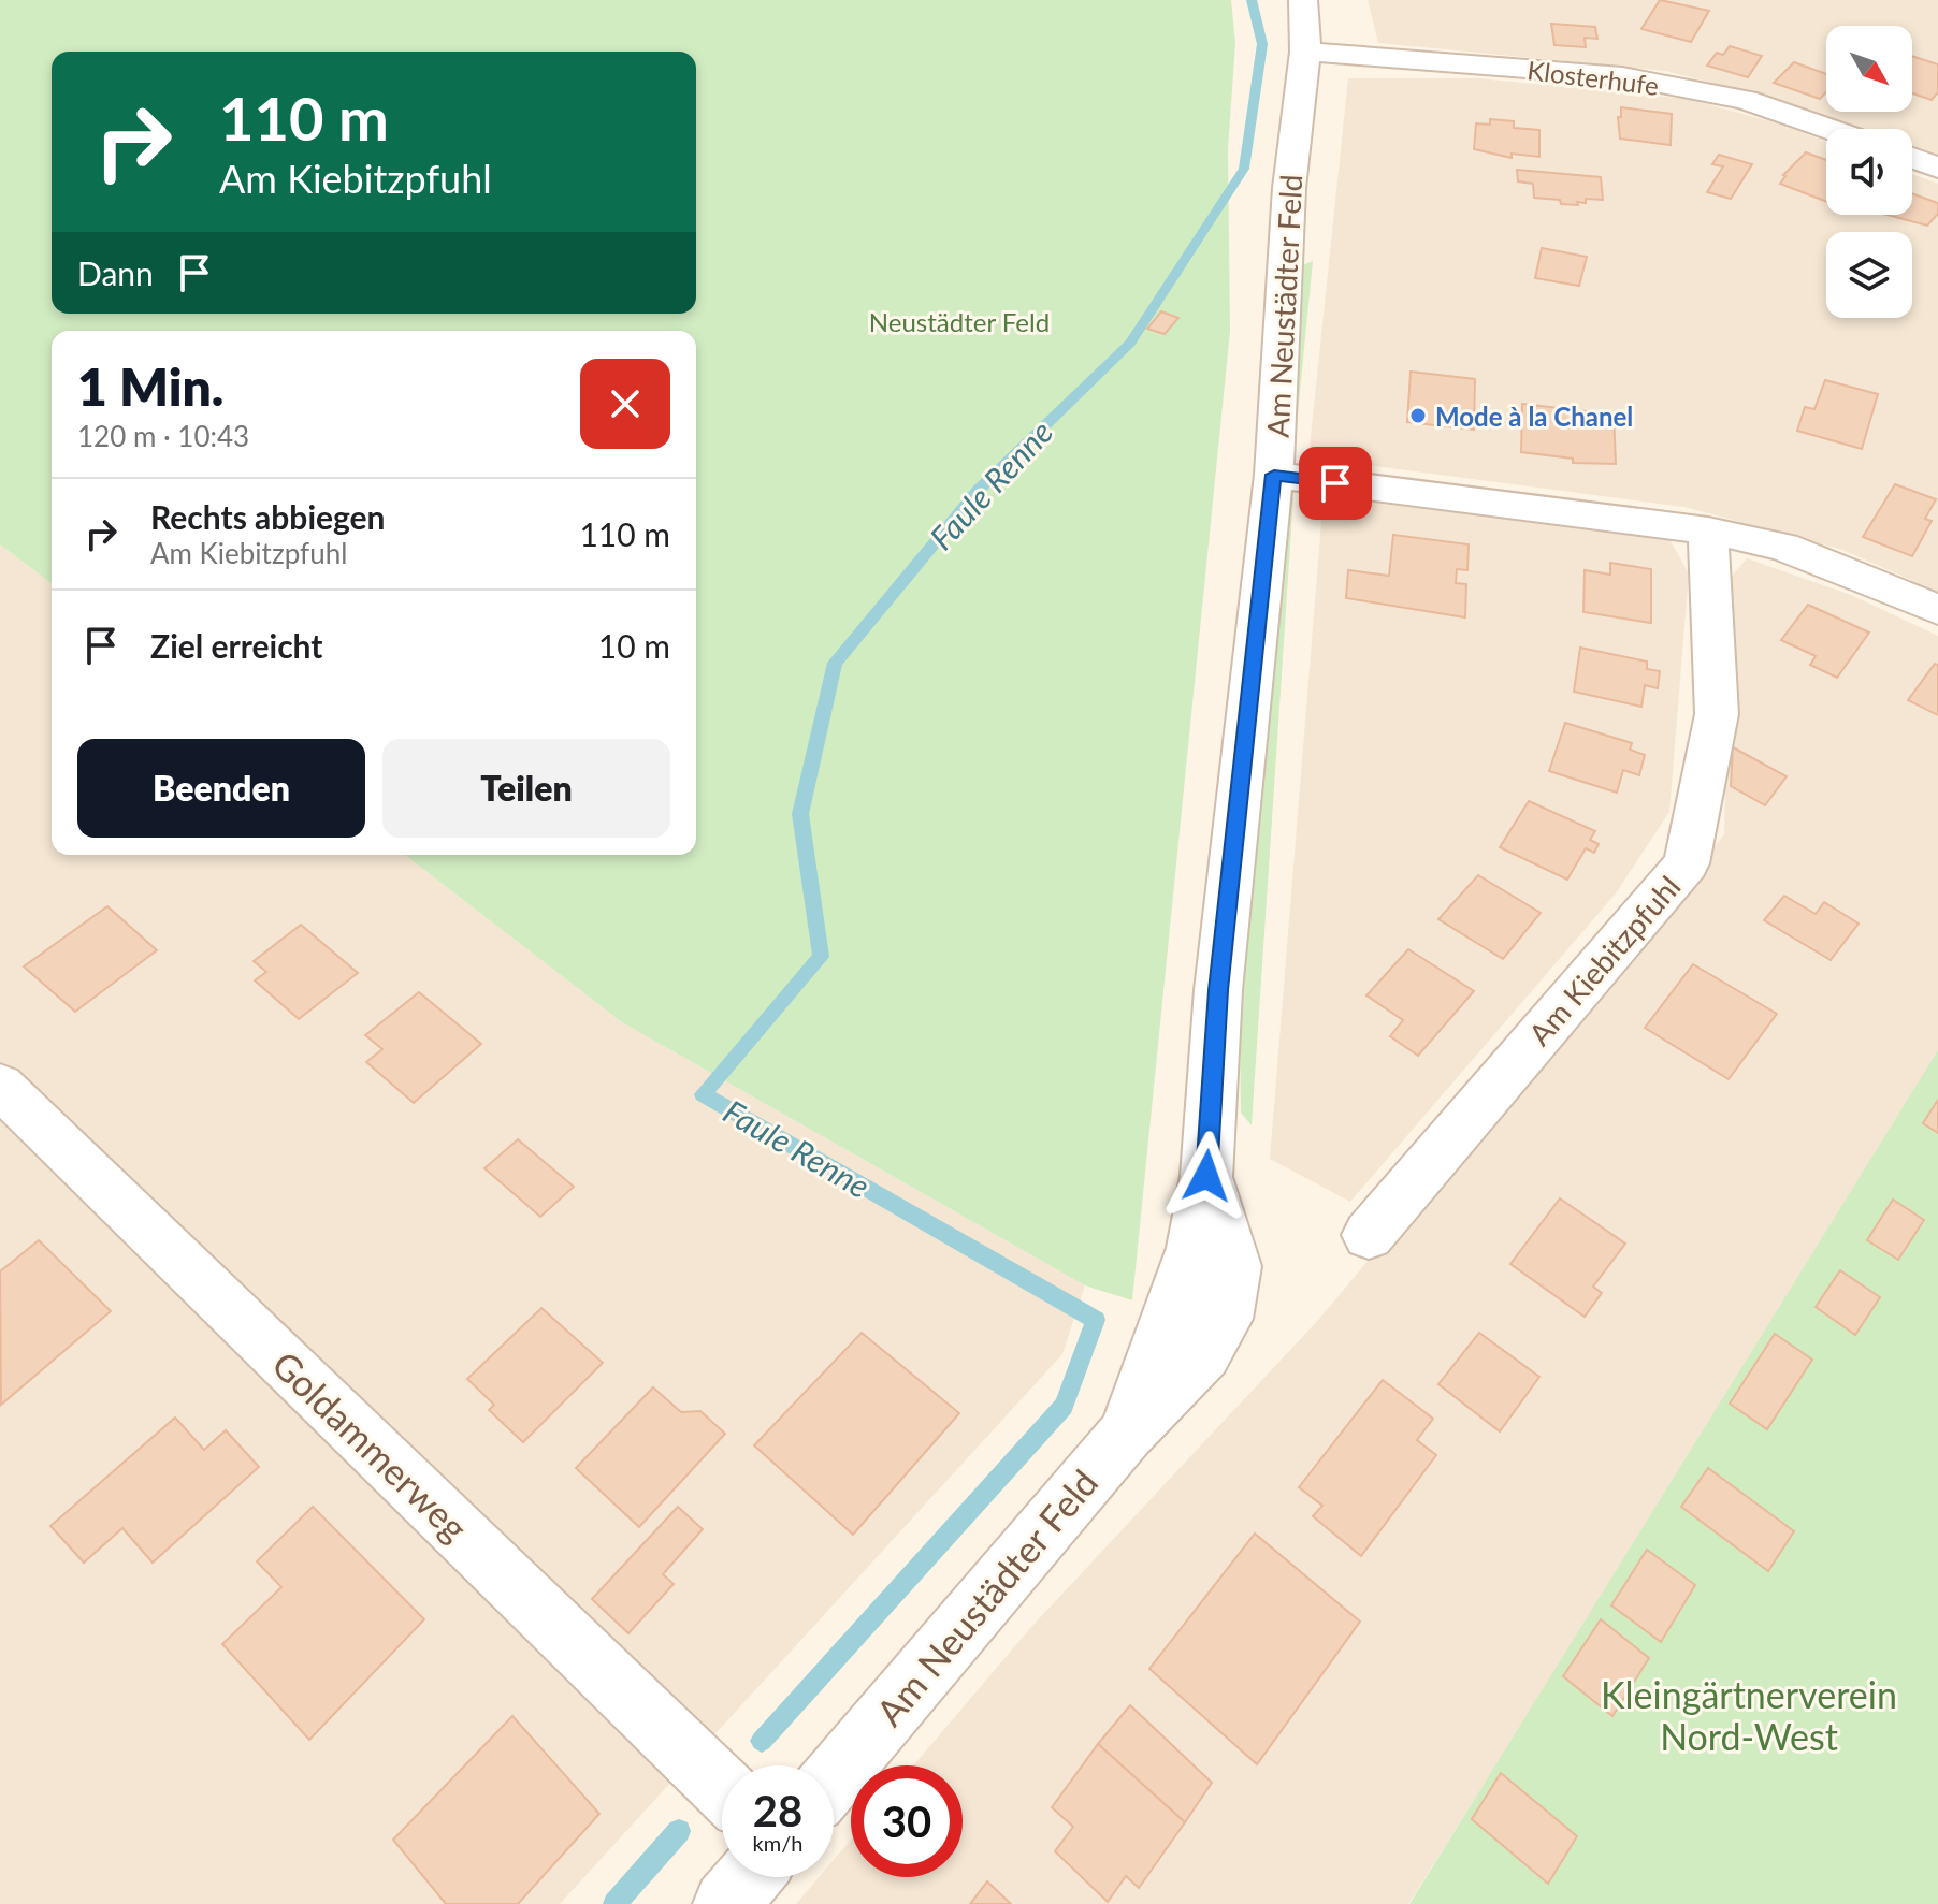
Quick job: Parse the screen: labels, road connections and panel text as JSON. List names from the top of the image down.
{
  "streets": {
    "street": [
      "Klosterhufe",
      "Am Neustädter Feld",
      "Am Kiebitzpfuhl",
      "Goldammerweg"
    ]
  },
  "crossings": [
    ["Klosterhufe", "Am Neustädter Feld"]
  ],
  "water": ["Faule Renne"],
  "parks": ["Neustädter Feld", "Kleingärtnerverein Nord-West"],
  "places": ["Mode à la Chanel"],
  "north": "bottom right",
  "page": {
    "turn": ["110 m", "Am Kiebitzpfuhl"],
    "then": "Dann",
    "heading": ["1 Min.", "120 m · 10:43"],
    "list": [
      {
        "name": "Rechts abbiegen",
        "note": "Am Kiebitzpfuhl",
        "value": "110 m"
      },
      {
        "name": "Ziel erreicht",
        "value": "10 m"
      }
    ],
    "buttons": ["Beenden", "Teilen"],
    "speed": "28 km/h",
    "limit": "30"
  }
}
